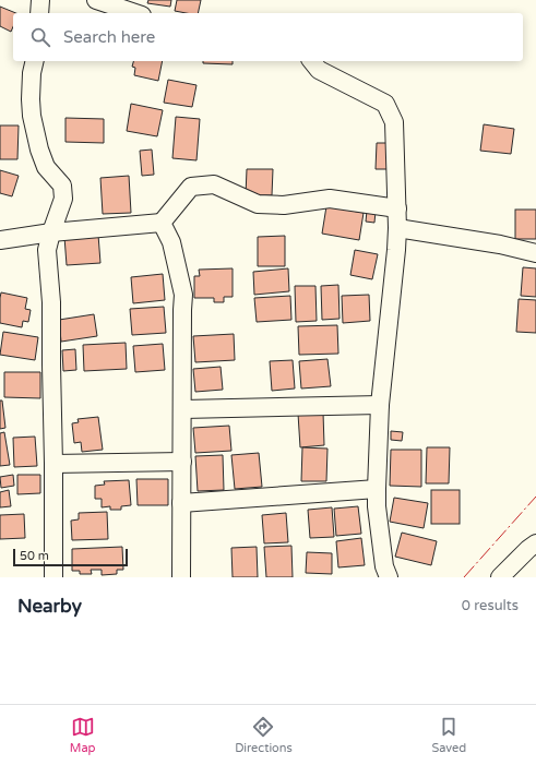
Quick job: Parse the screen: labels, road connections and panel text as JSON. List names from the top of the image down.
{
  "scale_bar": "50 m",
  "page": {
    "search": "Search here",
    "scale": "50 m",
    "heading": ["Nearby", "0 results"],
    "nav": ["Map", "Directions", "Saved"]
  }
}
